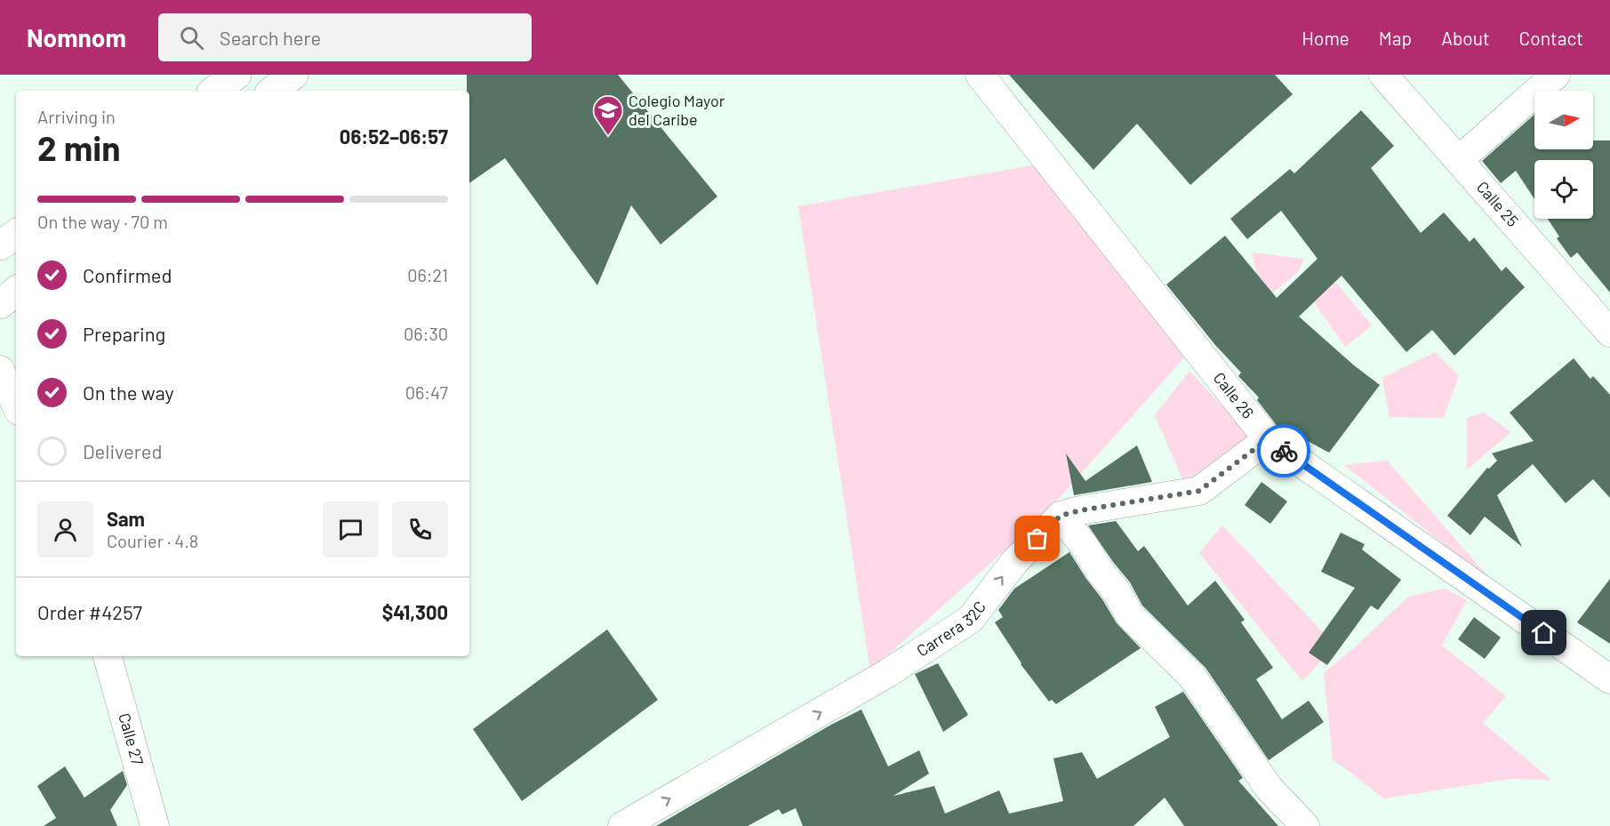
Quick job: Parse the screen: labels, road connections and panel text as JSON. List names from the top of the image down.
{
  "streets": {
    "street": [
      "Calle 25",
      "Calle 26",
      "Carrera 32C",
      "Calle 27"
    ]
  },
  "one_way": ["Carrera 32C"],
  "places": {
    "school or university": ["Colegio Mayor del Caribe"]
  },
  "north": "right",
  "page": {
    "header": "Nomnom",
    "search": "Search here",
    "nav": [
      "Home",
      "Map",
      "About",
      "Contact"
    ],
    "heading": ["2 min", "Arriving in", "06:52–06:57"],
    "panel": [
      "Sam",
      "Courier · 4.8",
      "Order #4257",
      "$41,300"
    ],
    "bar": "On the way · 70 m",
    "list": [
      ["Confirmed", "06:21"],
      ["Preparing", "06:30"],
      ["On the way", "06:47"],
      "Delivered"
    ]
  }
}
